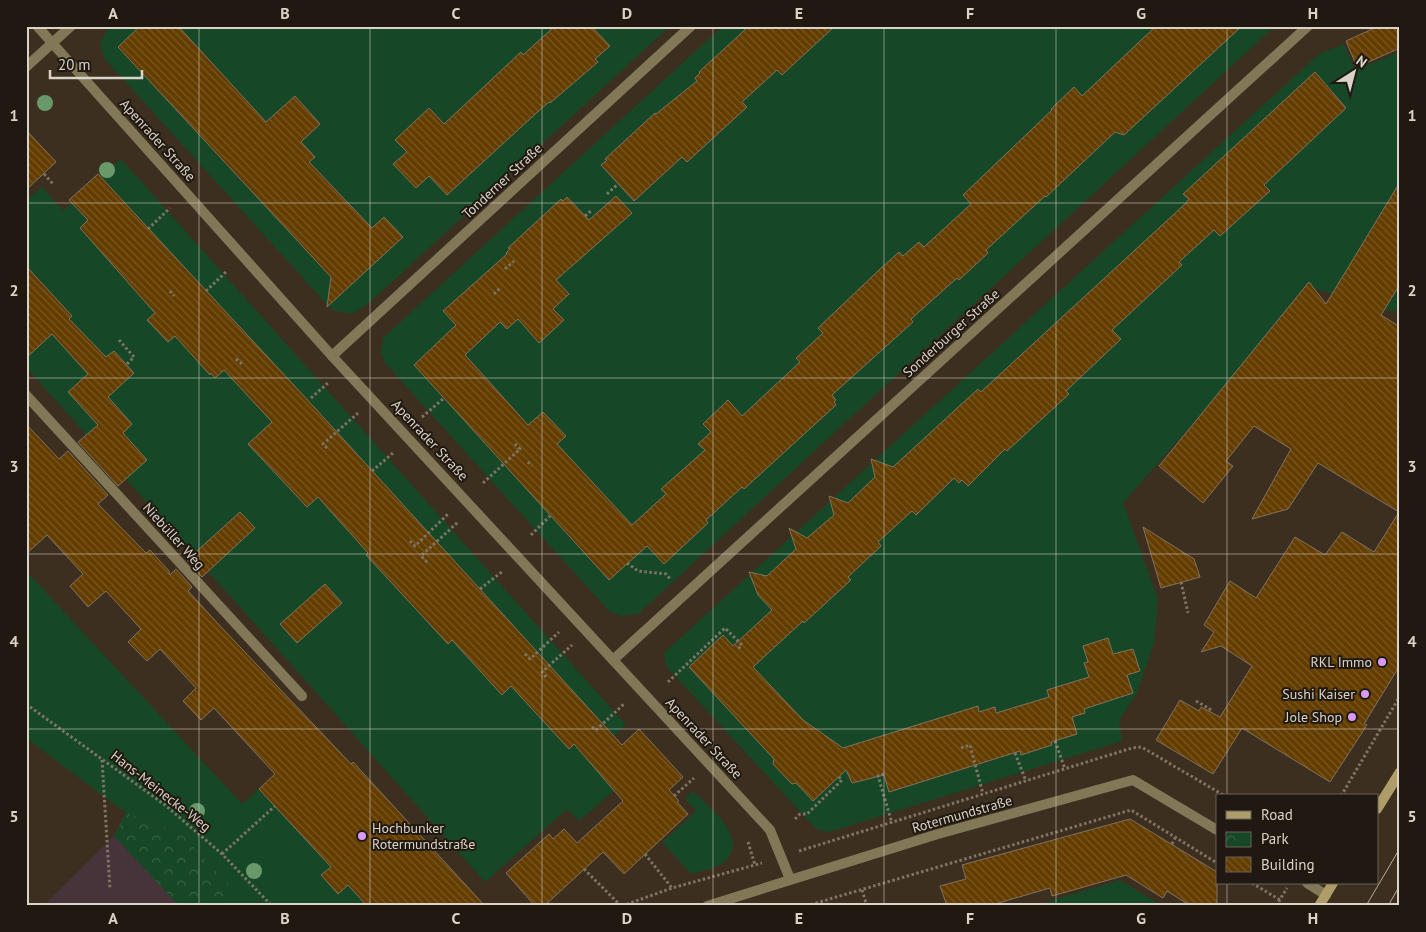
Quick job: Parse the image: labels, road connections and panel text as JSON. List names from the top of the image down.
{
  "streets": {
    "street": [
      "Apenrader Straße",
      "Tonderner Straße",
      "Sonderburger Straße",
      "Niebüller Weg",
      "Rotermundstraße"
    ],
    "path": ["Hans-Meinecke-Weg"]
  },
  "crossings": [
    ["Apenrader Straße", "Tonderner Straße"],
    ["Apenrader Straße", "Sonderburger Straße"],
    ["Apenrader Straße", "Rotermundstraße"]
  ],
  "places": [
    "RKL Immo",
    "Sushi Kaiser",
    "Jole Shop",
    "Hochbunker Rotermundstraße"
  ],
  "legend": ["Road", "Park", "Building"],
  "scale_bar": "20 m",
  "north": "top right",
  "grid": {
    "columns": [
      "A",
      "B",
      "C",
      "D",
      "E",
      "F",
      "G",
      "H"
    ],
    "rows": [
      "1",
      "2",
      "3",
      "4",
      "5"
    ]
  }
}
